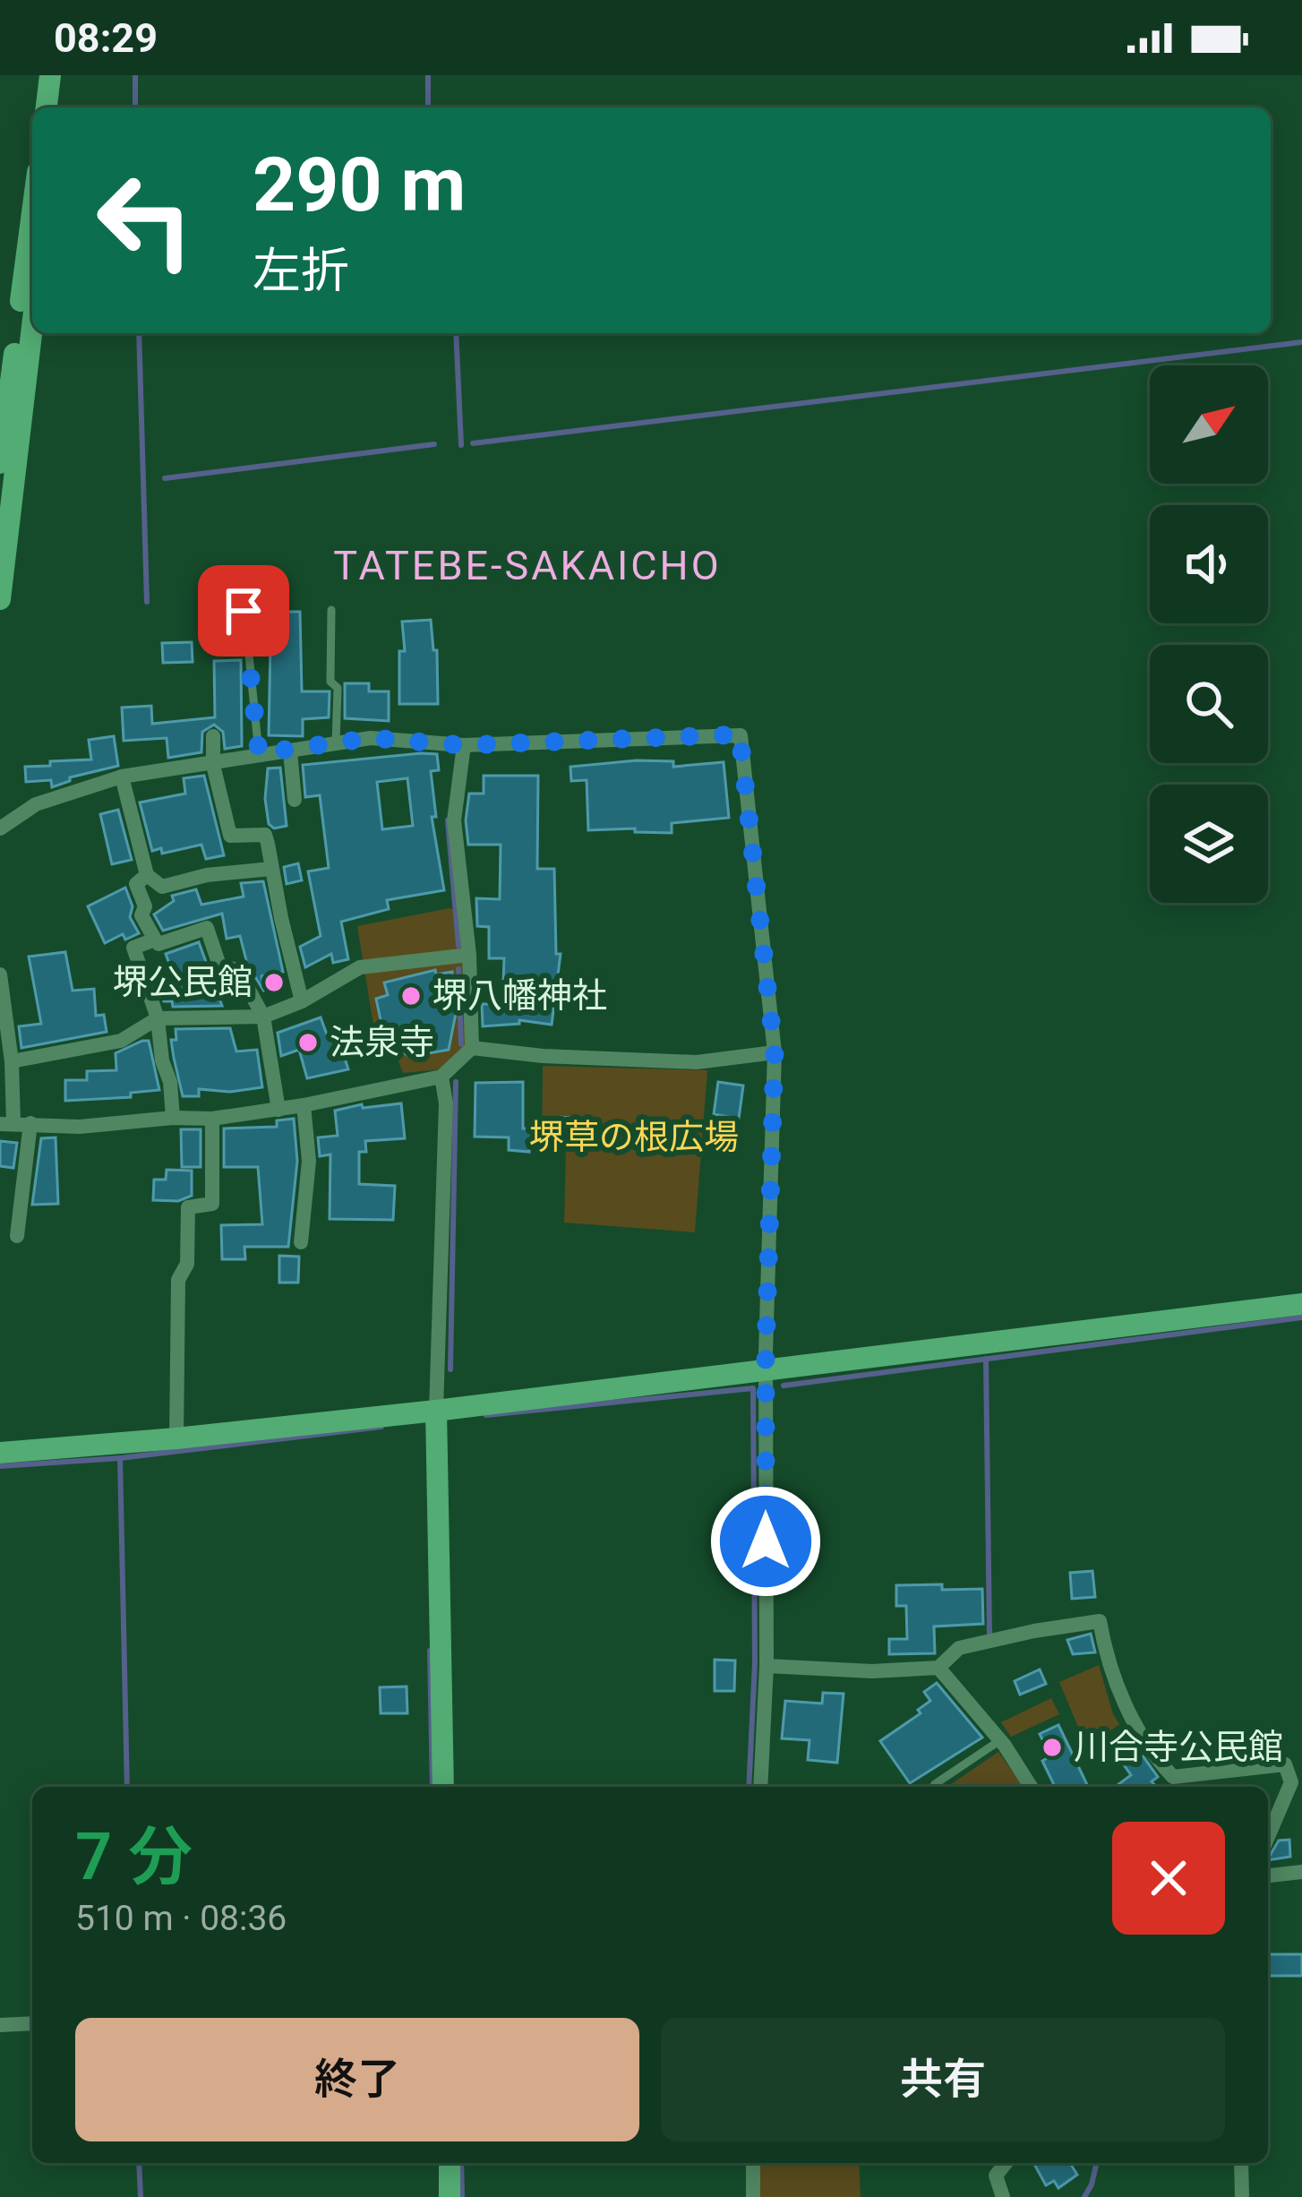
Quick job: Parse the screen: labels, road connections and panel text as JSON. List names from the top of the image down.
{
  "districts": ["TATEBE-SAKAICHO"],
  "parks": ["堺草の根広場"],
  "places": [
    "堺公民館",
    "堺八幡神社",
    "法泉寺",
    "川合寺公民館"
  ],
  "north": "top right",
  "page": {
    "status": "08:29",
    "turn": ["290 m", "左折"],
    "heading": ["7 分", "510 m · 08:36"],
    "buttons": ["終了", "共有"]
  }
}
